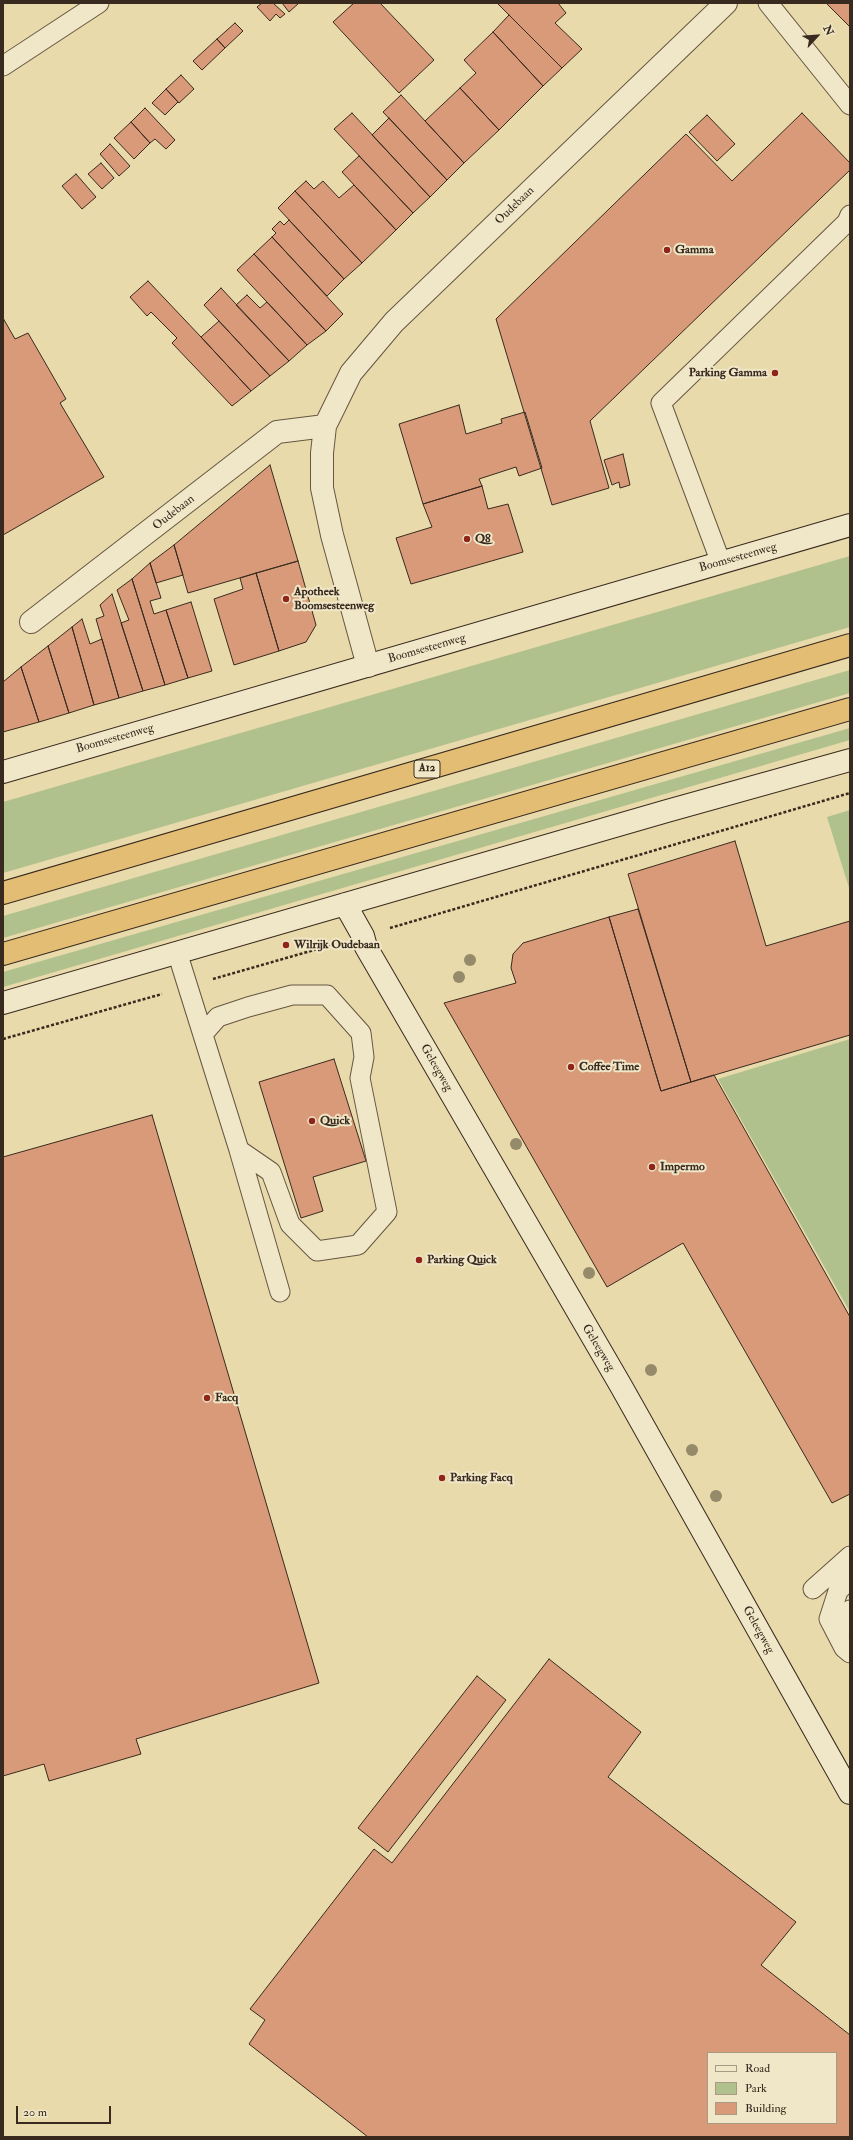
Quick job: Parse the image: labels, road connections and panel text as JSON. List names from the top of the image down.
{
  "streets": {
    "highway": ["A12"],
    "street": ["Oudebaan", "Boomsesteenweg", "Geleegweg"]
  },
  "crossings": [
    ["Oudebaan", "Boomsesteenweg"]
  ],
  "places": [
    "Gamma",
    "Parking Gamma",
    "Q8",
    "Apotheek Boomsesteenweg",
    "Wilrijk Oudebaan",
    "Coffee Time",
    "Quick",
    "Impermo",
    "Parking Quick",
    "Facq",
    "Parking Facq"
  ],
  "legend": ["Road", "Park", "Building"],
  "scale_bar": "20 m",
  "north": "top right"
}
